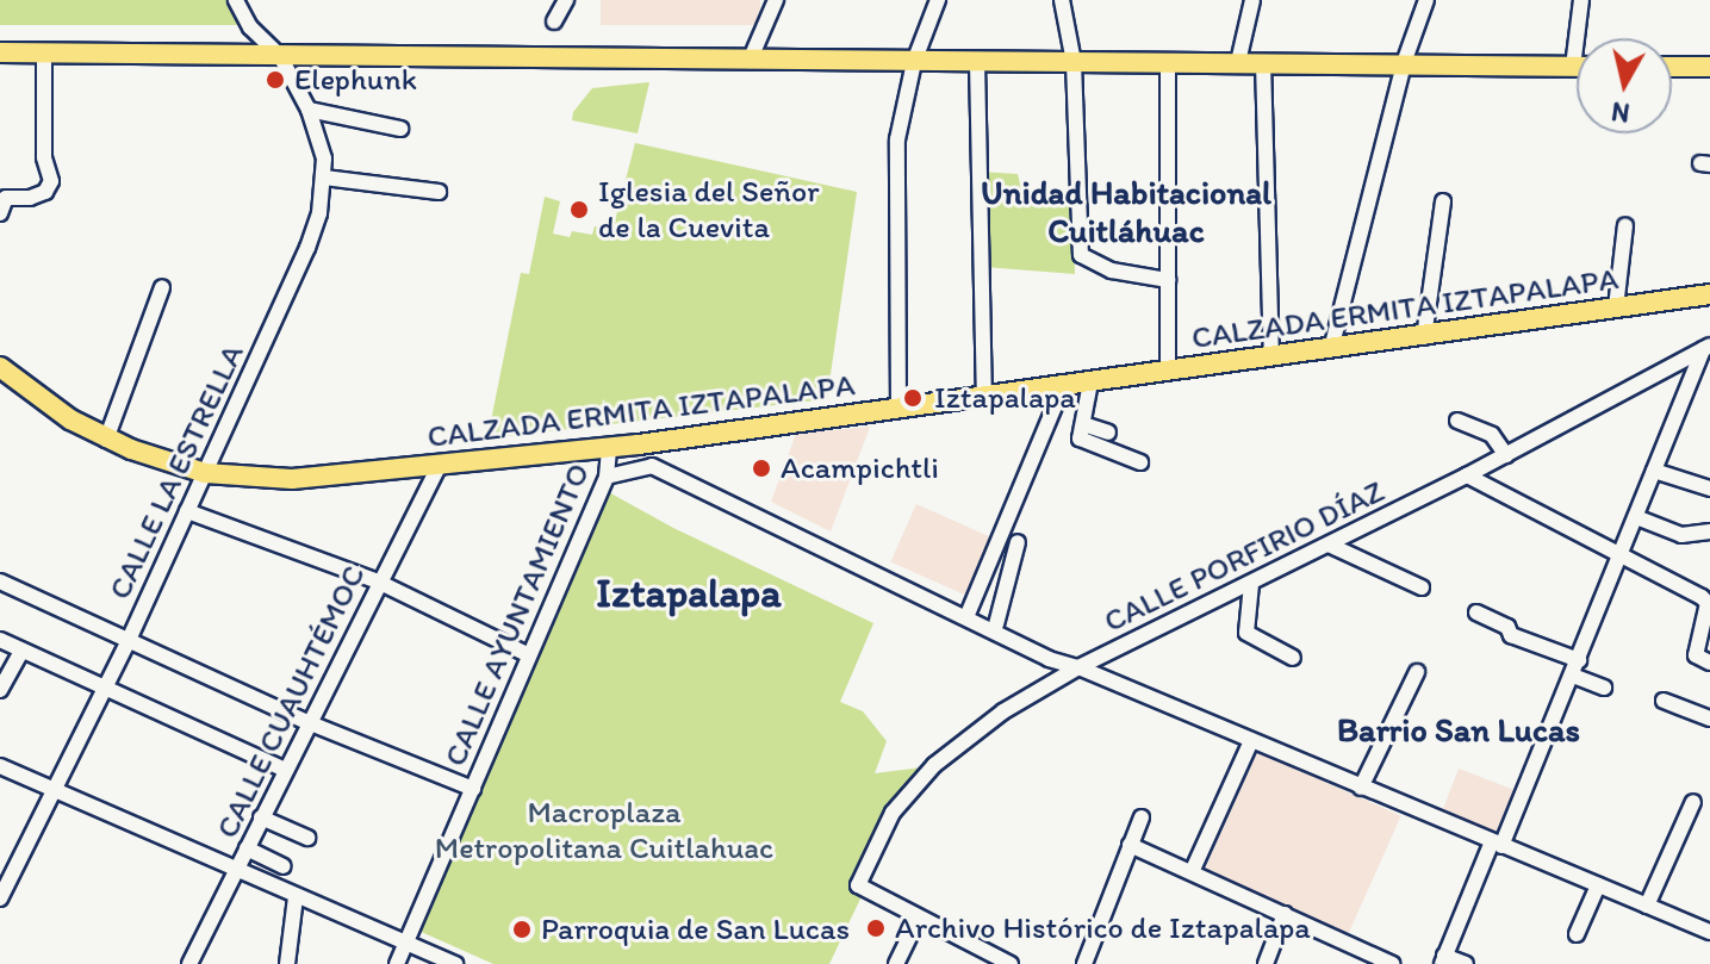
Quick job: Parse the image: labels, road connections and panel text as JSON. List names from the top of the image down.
{
  "streets": {
    "main road": ["CALZADA ERMITA IZTAPALAPA"],
    "street": [
      "CALLE LA ESTRELLA",
      "CALLE PORFIRIO DÍAZ",
      "CALLE AYUNTAMIENTO",
      "CALLE CUAUHTÉMOC"
    ]
  },
  "crossings": [
    ["CALZADA ERMITA IZTAPALAPA", "CALLE LA ESTRELLA"],
    ["CALZADA ERMITA IZTAPALAPA", "CALLE AYUNTAMIENTO"],
    ["CALZADA ERMITA IZTAPALAPA", "CALLE CUAUHTÉMOC"]
  ],
  "districts": ["Unidad Habitacional Cuitláhuac", "Iztapalapa", "Barrio San Lucas"],
  "parks": ["Macroplaza Metropolitana Cuitlahuac"],
  "places": [
    "Elephunk",
    "Iglesia del Señor de la Cuevita",
    "Iztapalapa",
    "Acampichtli",
    "Archivo Histórico de Iztapalapa",
    "Parroquia de San Lucas"
  ],
  "north": "bottom"
}
